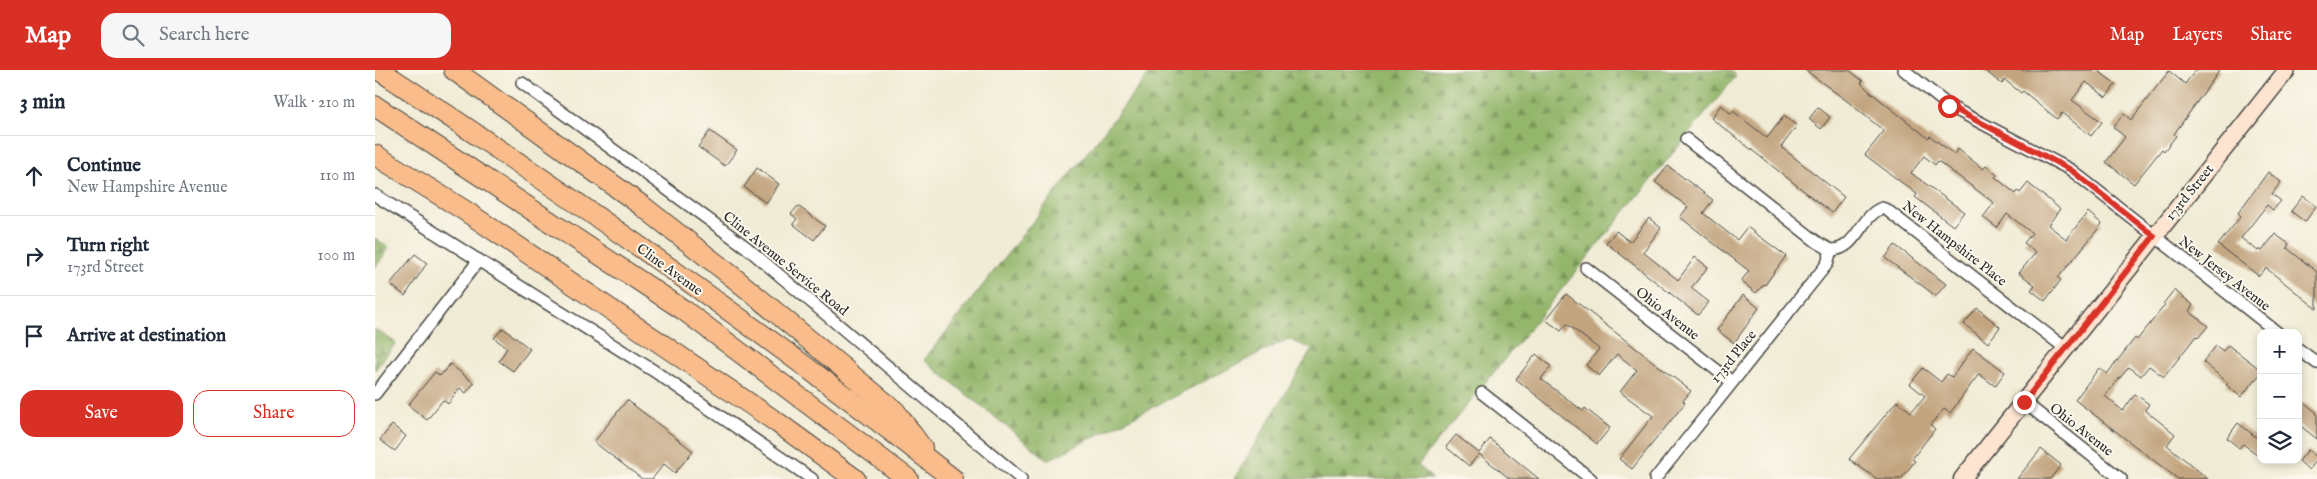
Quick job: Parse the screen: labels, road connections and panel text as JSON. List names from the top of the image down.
{
  "streets": {
    "highway": ["Cline Avenue"],
    "street": [
      "173rd Street",
      "New Hampshire Place",
      "Cline Avenue Service Road",
      "New Jersey Avenue",
      "Ohio Avenue",
      "173rd Place"
    ]
  },
  "crossings": [
    ["173rd Street", "New Hampshire Place"],
    ["173rd Street", "New Jersey Avenue"],
    ["173rd Street", "Ohio Avenue"],
    ["New Hampshire Place", "173rd Place"],
    ["Ohio Avenue", "173rd Place"]
  ],
  "page": {
    "header": "Map",
    "search": "Search here",
    "nav": ["Map", "Layers", "Share"],
    "heading": ["3 min", "Walk · 210 m"],
    "list": [
      ["Continue", "New Hampshire Avenue", "110 m"],
      ["Turn right", "173rd Street", "100 m"],
      "Arrive at destination"
    ],
    "map_buttons": ["+", "−"],
    "buttons": ["Save", "Share"]
  }
}
